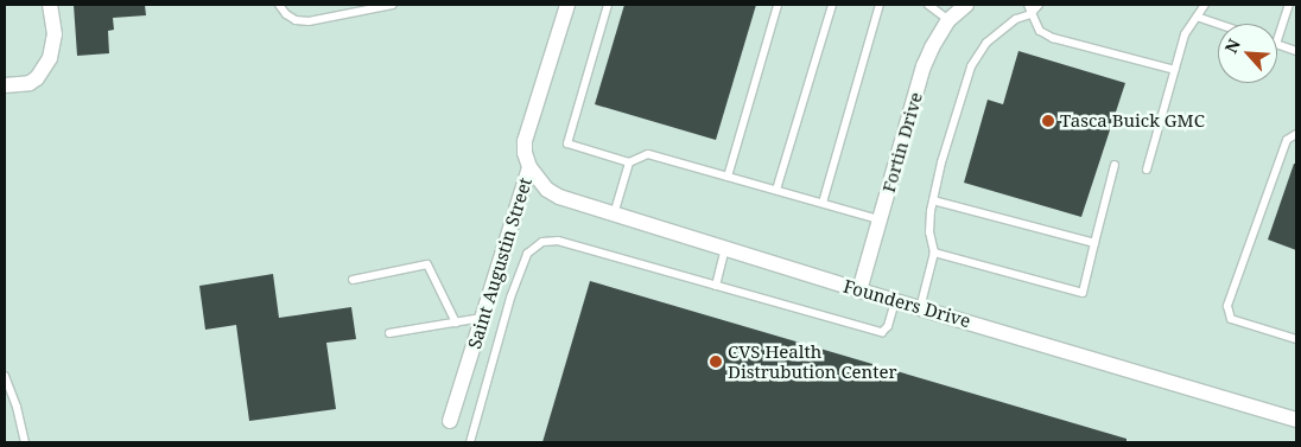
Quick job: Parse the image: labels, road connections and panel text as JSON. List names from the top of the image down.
{
  "streets": {
    "street": ["Fortin Drive", "Saint Augustin Street", "Founders Drive"]
  },
  "crossings": [
    ["Fortin Drive", "Founders Drive"],
    ["Saint Augustin Street", "Founders Drive"]
  ],
  "places": ["Tasca Buick GMC", "CVS Health Distrubution Center"],
  "north": "top left"
}
